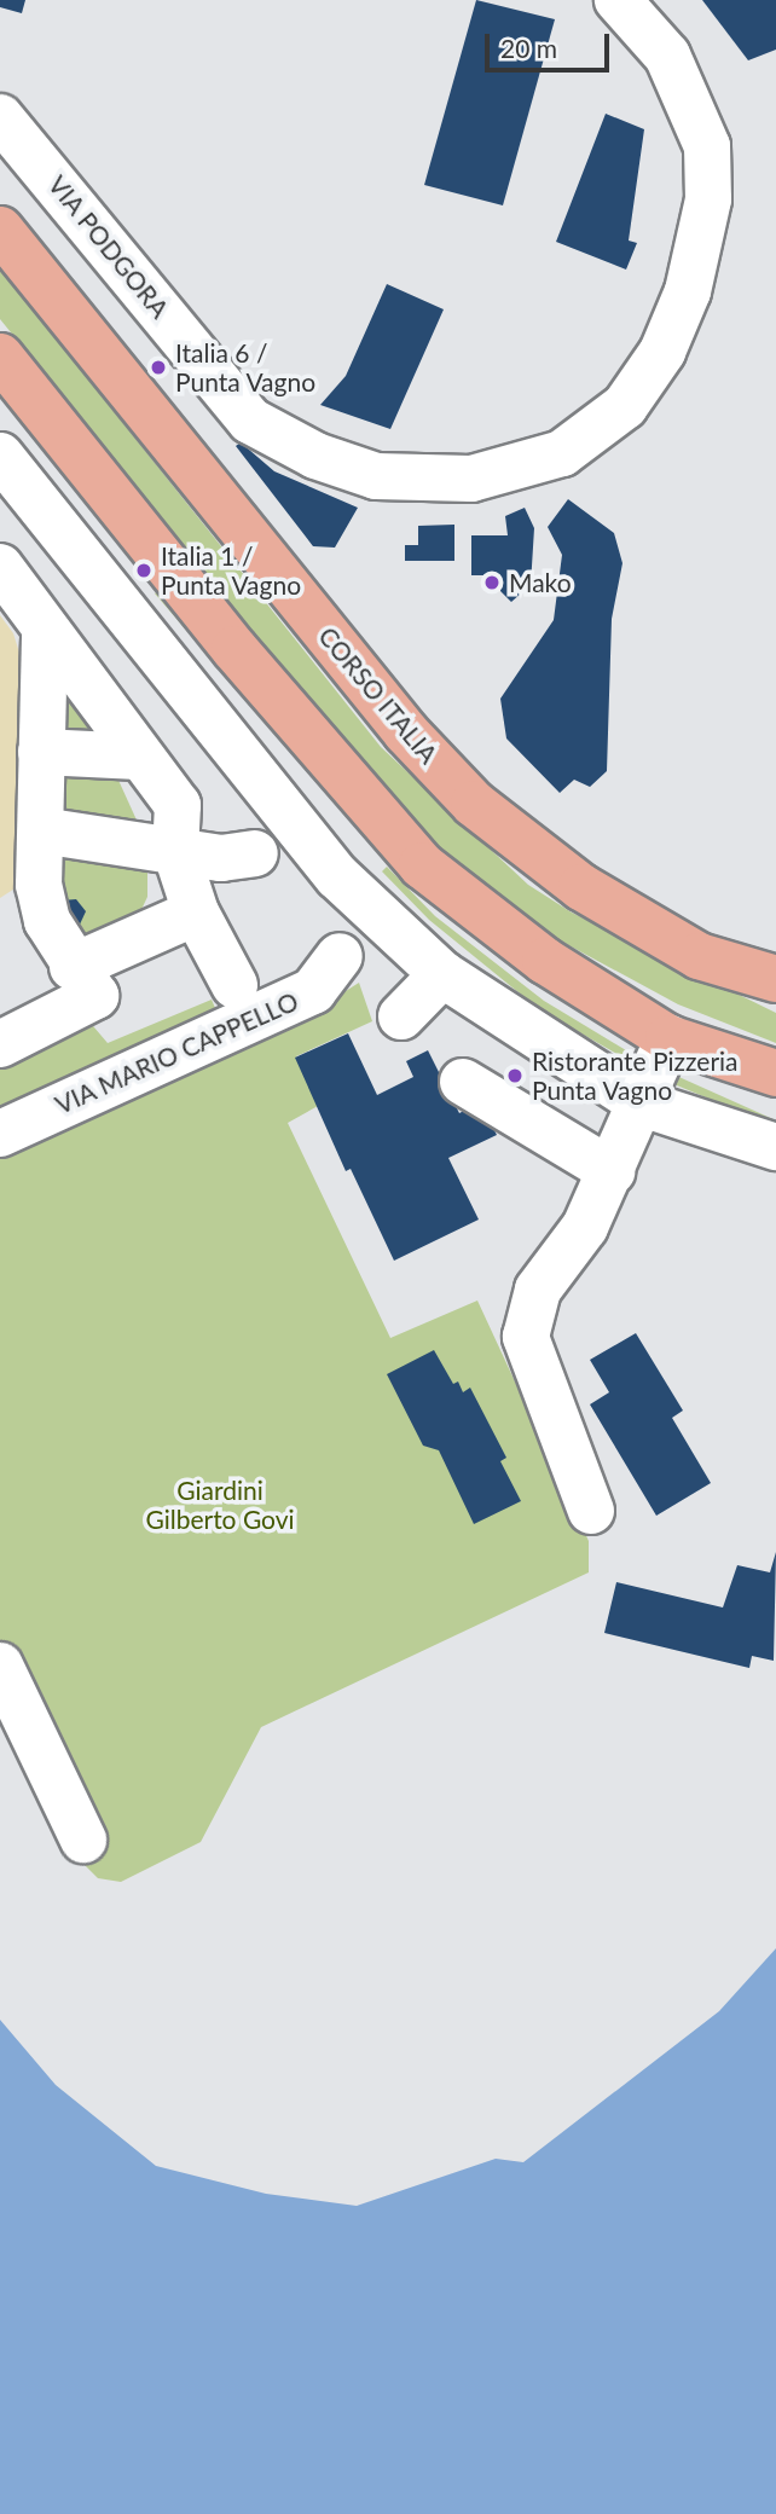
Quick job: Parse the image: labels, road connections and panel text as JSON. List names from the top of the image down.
{
  "streets": {
    "main road": ["CORSO ITALIA"],
    "street": ["VIA PODGORA", "VIA MARIO CAPPELLO"]
  },
  "parks": ["Giardini Gilberto Govi"],
  "places": [
    "Italia 6 / Punta Vagno",
    "Italia 1 / Punta Vagno",
    "Mako",
    "Ristorante Pizzeria Punta Vagno"
  ],
  "scale_bar": "20 m"
}
